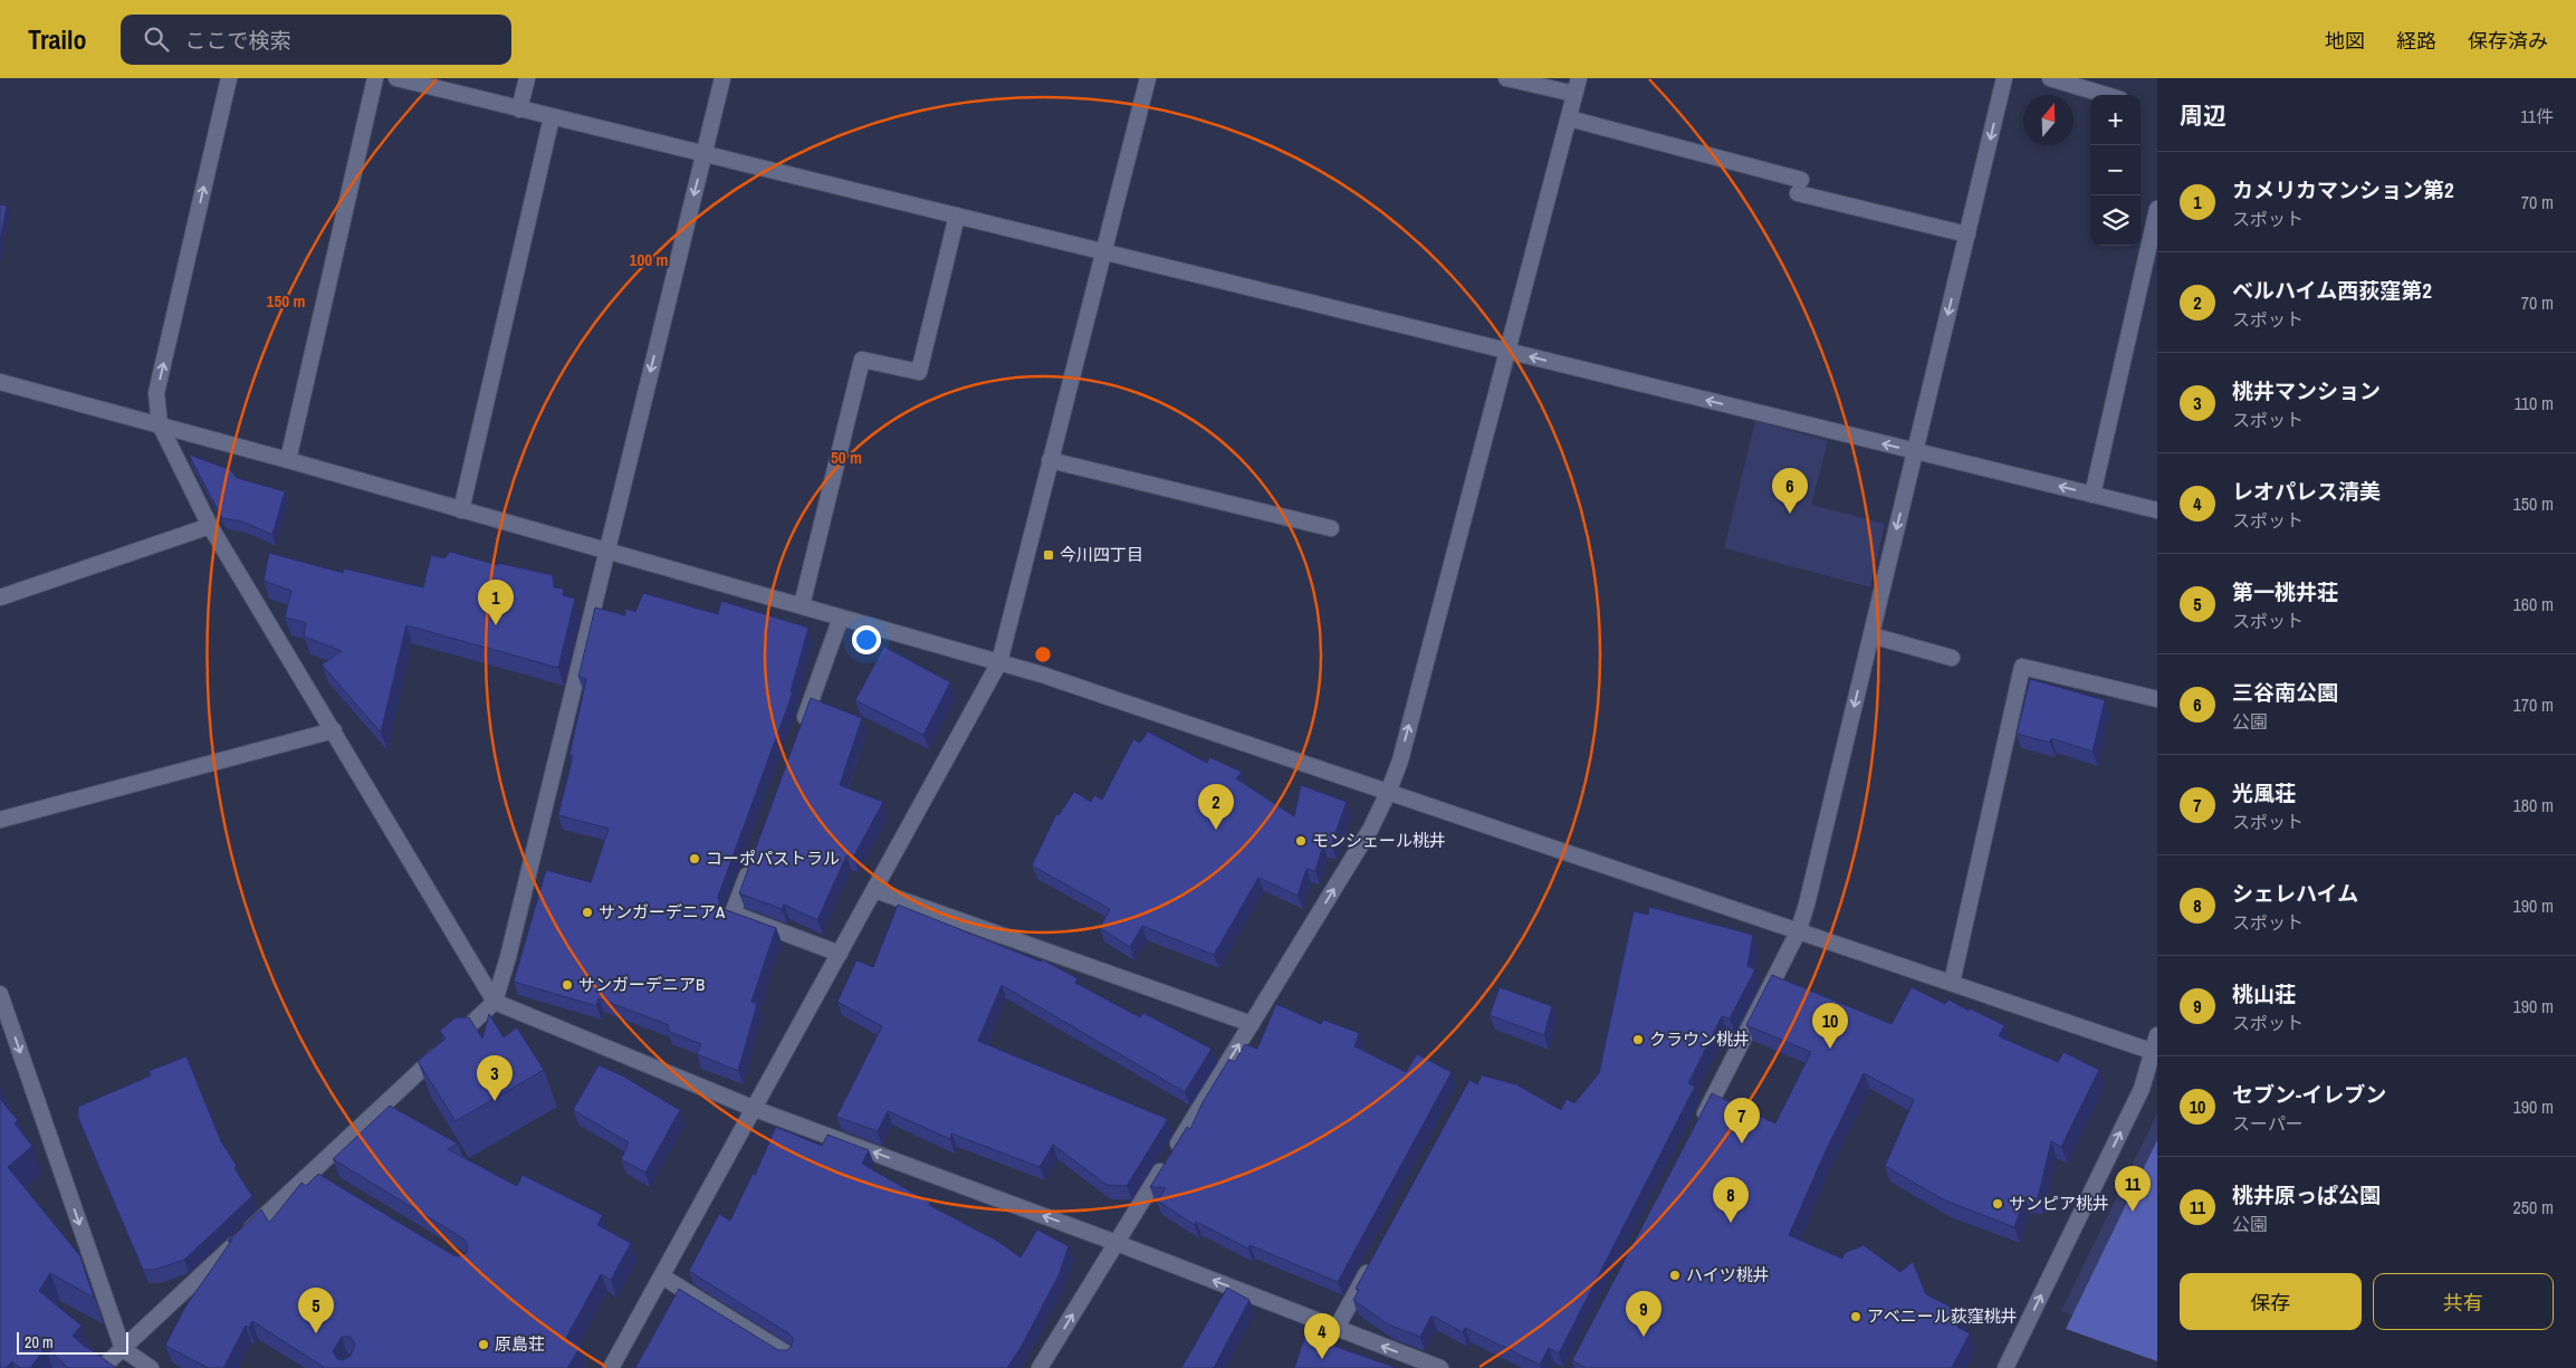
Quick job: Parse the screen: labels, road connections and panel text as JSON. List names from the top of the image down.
{
  "places": {
    "transit": ["今川四丁目"],
    "other": [
      "モンシェール桃井",
      "コーポパストラル",
      "サンガーデニアA",
      "サンガーデニアB",
      "クラウン桃井",
      "サンピア桃井",
      "ハイツ桃井",
      "アベニール荻窪桃井",
      "原島荘"
    ]
  },
  "scale_bar": "20 m",
  "north": "top",
  "page": {
    "header": "Trailo",
    "search": "ここで検索",
    "nav": ["地図", "経路", "保存済み"],
    "heading": ["周辺", "11件"],
    "map_buttons": ["+", "−"],
    "list": [
      {
        "mark": "1",
        "name": "カメリカマンション第2",
        "note": "スポット",
        "value": "70 m"
      },
      {
        "mark": "2",
        "name": "ベルハイム西荻窪第2",
        "note": "スポット",
        "value": "70 m"
      },
      {
        "mark": "3",
        "name": "桃井マンション",
        "note": "スポット",
        "value": "110 m"
      },
      {
        "mark": "4",
        "name": "レオパレス清美",
        "note": "スポット",
        "value": "150 m"
      },
      {
        "mark": "5",
        "name": "第一桃井荘",
        "note": "スポット",
        "value": "160 m"
      },
      {
        "mark": "6",
        "name": "三谷南公園",
        "note": "公園",
        "value": "170 m"
      },
      {
        "mark": "7",
        "name": "光風荘",
        "note": "スポット",
        "value": "180 m"
      },
      {
        "mark": "8",
        "name": "シェレハイム",
        "note": "スポット",
        "value": "190 m"
      },
      {
        "mark": "9",
        "name": "桃山荘",
        "note": "スポット",
        "value": "190 m"
      },
      {
        "mark": "10",
        "name": "セブン-イレブン",
        "note": "スーパー",
        "value": "190 m"
      },
      {
        "mark": "11",
        "name": "桃井原っぱ公園",
        "note": "公園",
        "value": "250 m"
      }
    ],
    "pins": [
      "6",
      "1",
      "2",
      "10",
      "3",
      "7",
      "11",
      "8",
      "5",
      "9",
      "4"
    ],
    "buttons": ["保存", "共有"],
    "scale": "20 m"
  },
  "rings": ["100 m", "150 m", "50 m"]
}
